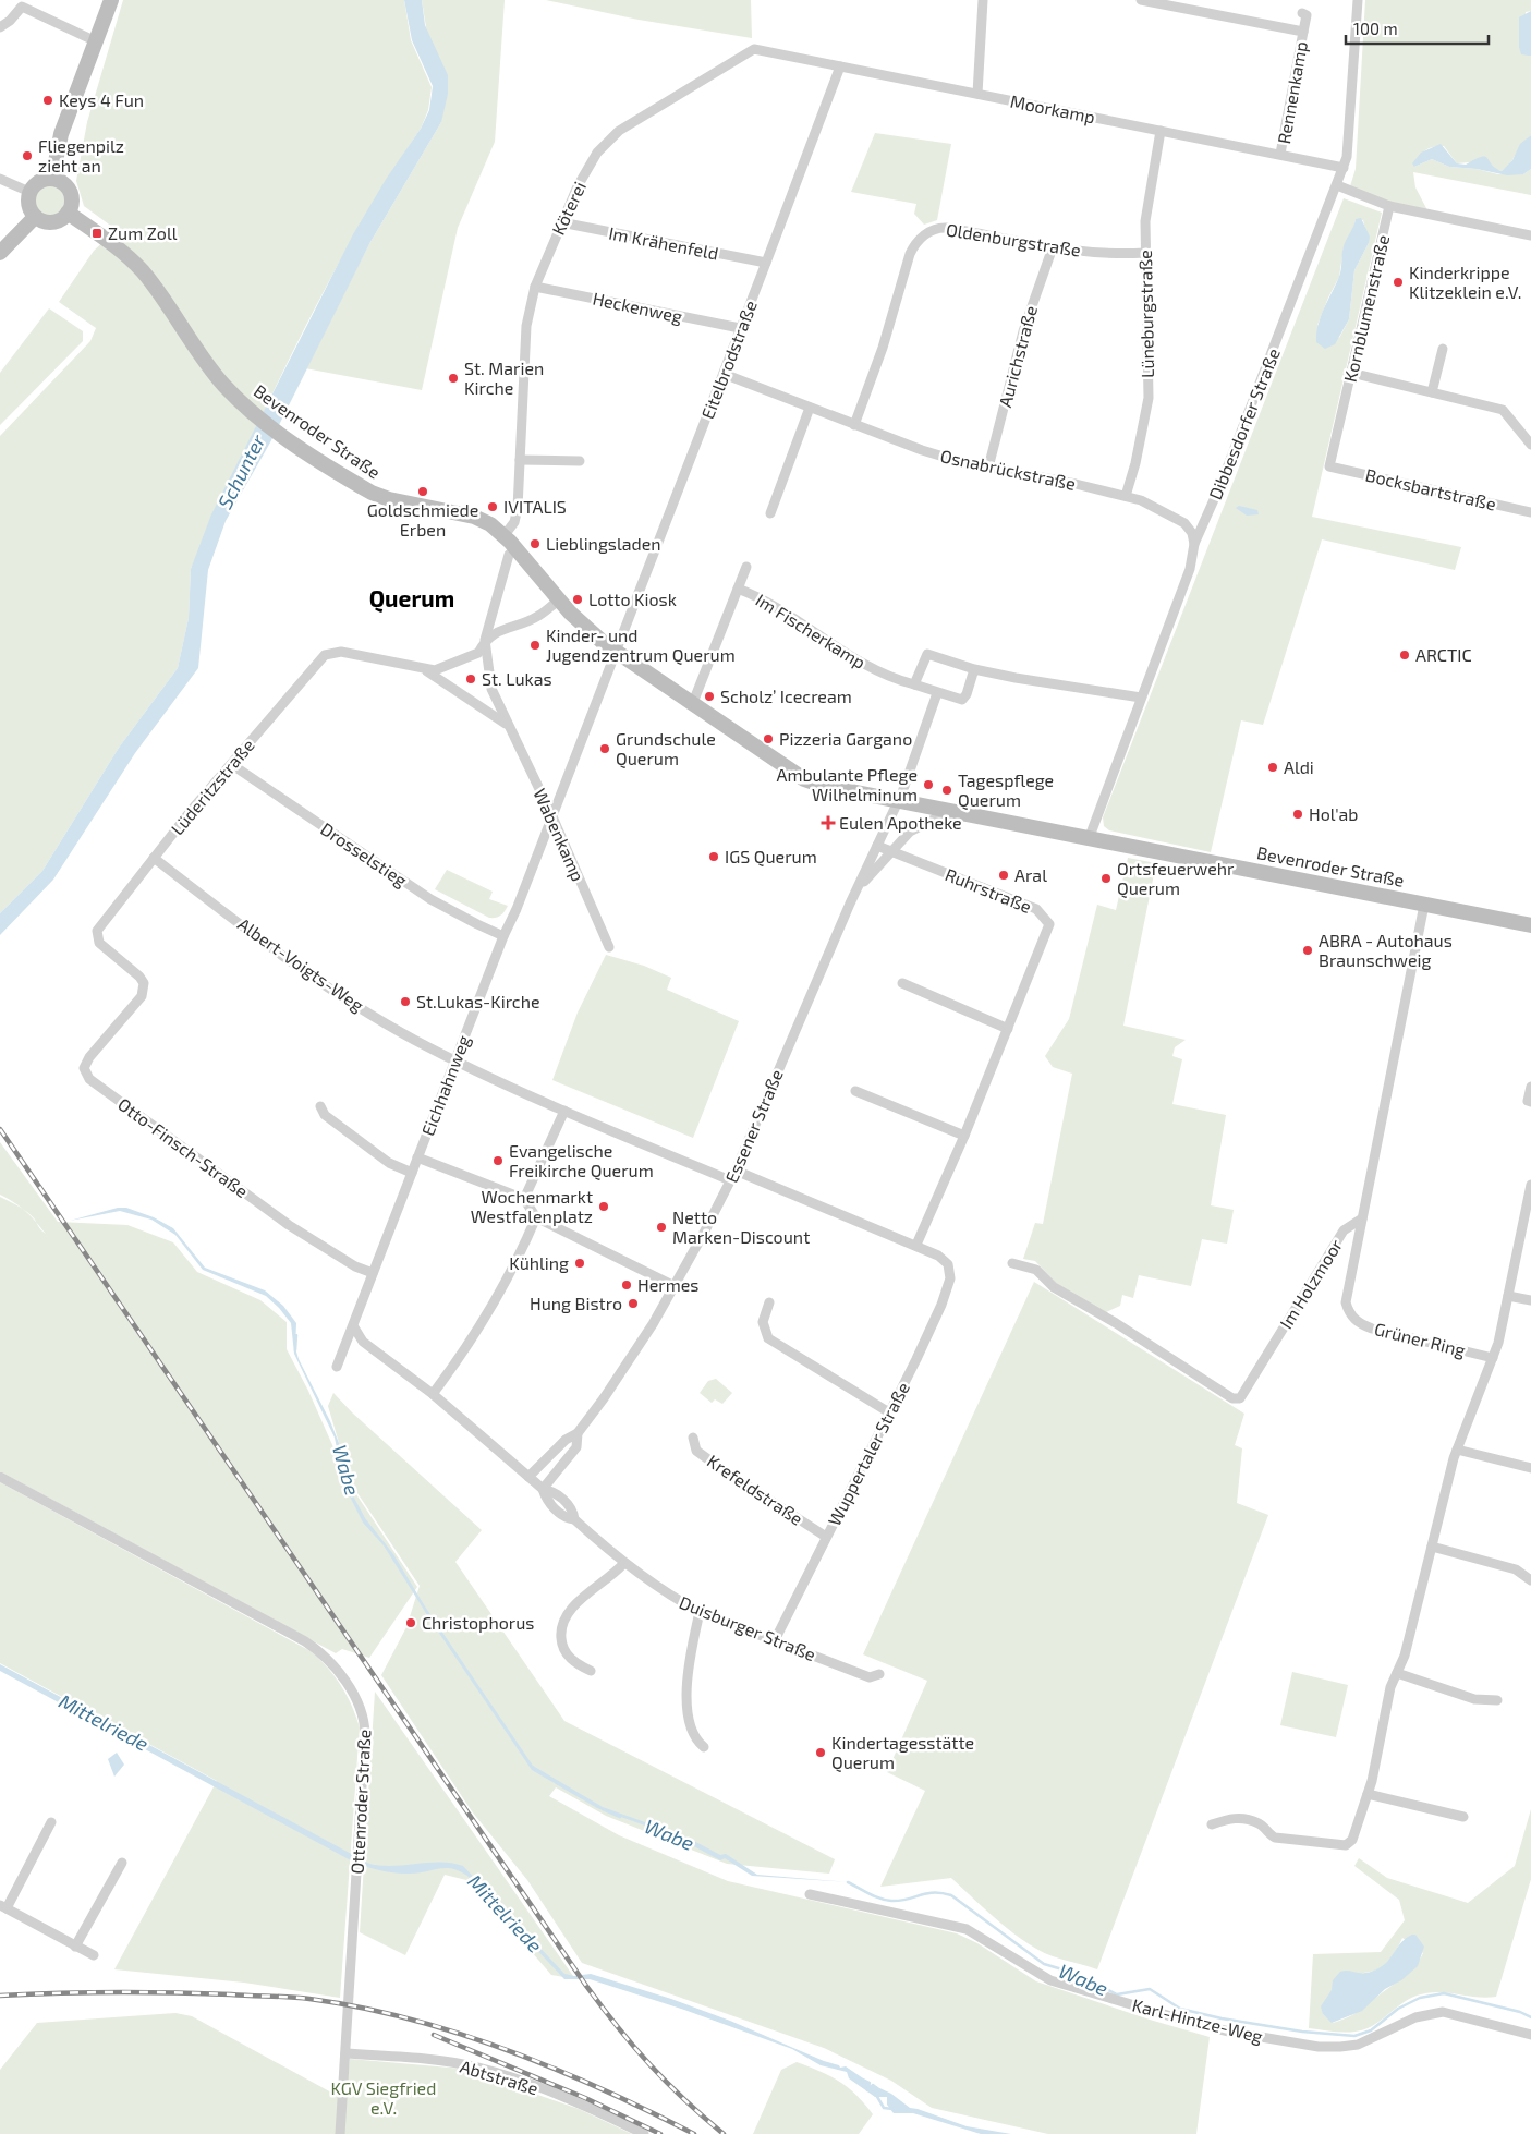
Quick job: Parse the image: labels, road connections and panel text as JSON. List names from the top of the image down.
{
  "streets": {
    "main road": ["Bevenroder Straße"],
    "street": [
      "Rennenkamp",
      "Moorkamp",
      "Köterei",
      "Oldenburgstraße",
      "Im Krähenfeld",
      "Heckenweg",
      "Kornblumenstraße",
      "Lüneburgstraße",
      "Aurichstraße",
      "Eitelbrodstraße",
      "Dibbesdorfer Straße",
      "Osnabrückstraße",
      "Bocksbartstraße",
      "Im Fischerkamp",
      "Lüderitzstraße",
      "Wabenkamp",
      "Drosselstieg",
      "Ruhrstraße",
      "Albert-Voigts-Weg",
      "Eichhahnweg",
      "Essener Straße",
      "Otto-Finsch-Straße",
      "Im Holzmoor",
      "Grüner Ring",
      "Wuppertaler Straße",
      "Krefeldstraße",
      "Duisburger Straße",
      "Ottenroder Straße",
      "Karl-Hintze-Weg",
      "Abtstraße"
    ]
  },
  "crossings": [
    ["Rennenkamp", "Moorkamp"],
    ["Moorkamp", "Köterei"],
    ["Moorkamp", "Lüneburgstraße"],
    ["Moorkamp", "Eitelbrodstraße"],
    ["Moorkamp", "Dibbesdorfer Straße"],
    ["Köterei", "Im Krähenfeld"],
    ["Köterei", "Heckenweg"],
    ["Köterei", "Bevenroder Straße"],
    ["Oldenburgstraße", "Lüneburgstraße"],
    ["Oldenburgstraße", "Aurichstraße"],
    ["Oldenburgstraße", "Osnabrückstraße"],
    ["Im Krähenfeld", "Eitelbrodstraße"],
    ["Heckenweg", "Eitelbrodstraße"],
    ["Kornblumenstraße", "Bocksbartstraße"],
    ["Lüneburgstraße", "Osnabrückstraße"],
    ["Aurichstraße", "Osnabrückstraße"],
    ["Eitelbrodstraße", "Bevenroder Straße"],
    ["Eitelbrodstraße", "Osnabrückstraße"],
    ["Eitelbrodstraße", "Eichhahnweg"],
    ["Dibbesdorfer Straße", "Bevenroder Straße"],
    ["Dibbesdorfer Straße", "Osnabrückstraße"],
    ["Bevenroder Straße", "Eichhahnweg"],
    ["Bevenroder Straße", "Essener Straße"],
    ["Lüderitzstraße", "Drosselstieg"],
    ["Lüderitzstraße", "Albert-Voigts-Weg"],
    ["Lüderitzstraße", "Otto-Finsch-Straße"],
    ["Wabenkamp", "Eichhahnweg"],
    ["Drosselstieg", "Eichhahnweg"],
    ["Ruhrstraße", "Essener Straße"],
    ["Ruhrstraße", "Wuppertaler Straße"],
    ["Albert-Voigts-Weg", "Eichhahnweg"],
    ["Albert-Voigts-Weg", "Essener Straße"],
    ["Eichhahnweg", "Otto-Finsch-Straße"],
    ["Eichhahnweg", "Duisburger Straße"],
    ["Essener Straße", "Duisburger Straße"],
    ["Im Holzmoor", "Grüner Ring"],
    ["Wuppertaler Straße", "Krefeldstraße"],
    ["Wuppertaler Straße", "Duisburger Straße"],
    ["Ottenroder Straße", "Abtstraße"]
  ],
  "districts": ["Querum"],
  "water": ["Schunter", "Wabe", "Mittelriede"],
  "parks": ["KGV Siegfried e.V."],
  "places": {
    "other": [
      "Keys 4 Fun",
      "Fliegenpilz zieht an",
      "Kinderkrippe Klitzeklein e.V.",
      "St. Marien Kirche",
      "Goldschmiede Erben",
      "IVITALIS",
      "Lieblingsladen",
      "Lotto Kiosk",
      "Kinder- und Jugendzentrum Querum",
      "ARCTIC",
      "St. Lukas",
      "Scholz’ Icecream",
      "Pizzeria Gargano",
      "Grundschule Querum",
      "Aldi",
      "Ambulante Pflege Wilhelminum",
      "Tagespflege Querum",
      "Hol'ab",
      "IGS Querum",
      "Aral",
      "Ortsfeuerwehr Querum",
      "ABRA - Autohaus Braunschweig",
      "St.Lukas-Kirche",
      "Evangelische Freikirche Querum",
      "Wochenmarkt Westfalenplatz",
      "Netto Marken-Discount",
      "Kühling",
      "Hermes",
      "Hung Bistro",
      "Christophorus",
      "Kindertagesstätte Querum"
    ],
    "transit": ["Zum Zoll"],
    "health": ["Eulen Apotheke"]
  },
  "scale_bar": "100 m"
}
